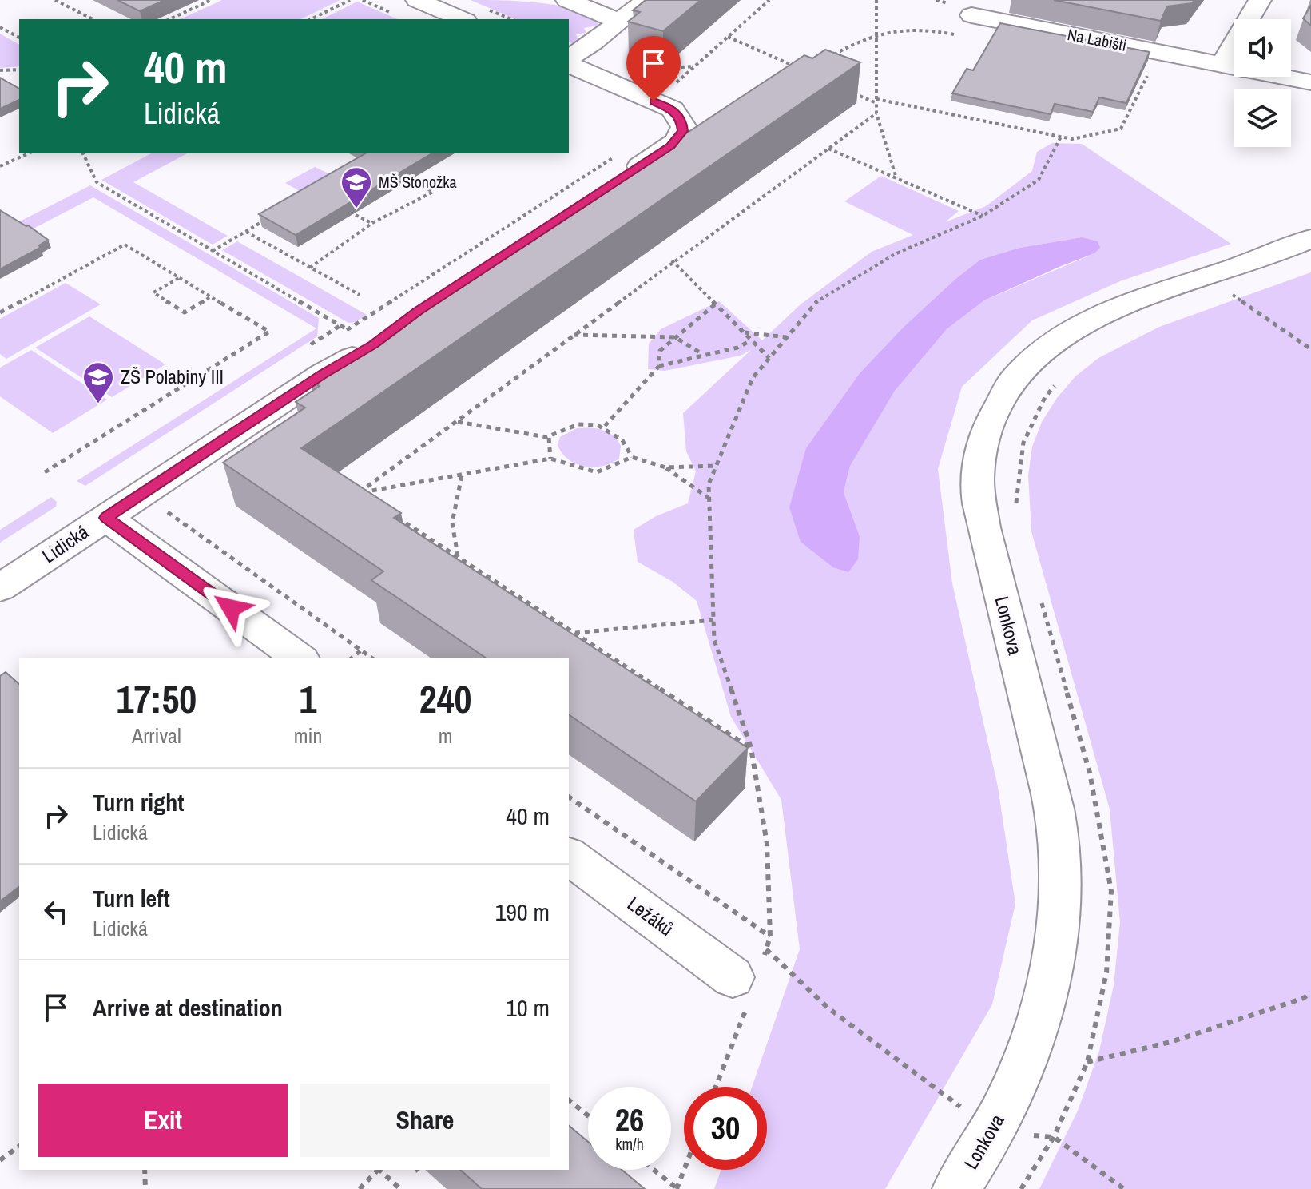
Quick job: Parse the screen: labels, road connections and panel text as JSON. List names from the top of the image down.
{
  "streets": {
    "street": [
      "Na Labišti",
      "Lidická",
      "Lonkova",
      "Ležáků"
    ]
  },
  "places": {
    "school or university": ["MŠ Stonožka", "ZŠ Polabiny III"]
  },
  "page": {
    "turn": ["40 m", "Lidická"],
    "eta": [
      "17:50",
      "Arrival",
      "1",
      "min",
      "240",
      "m"
    ],
    "list": [
      {
        "name": "Turn right",
        "note": "Lidická",
        "value": "40 m"
      },
      {
        "name": "Turn left",
        "note": "Lidická",
        "value": "190 m"
      },
      {
        "name": "Arrive at destination",
        "value": "10 m"
      }
    ],
    "buttons": ["Exit", "Share"],
    "speed": "26 km/h",
    "limit": "30"
  }
}
